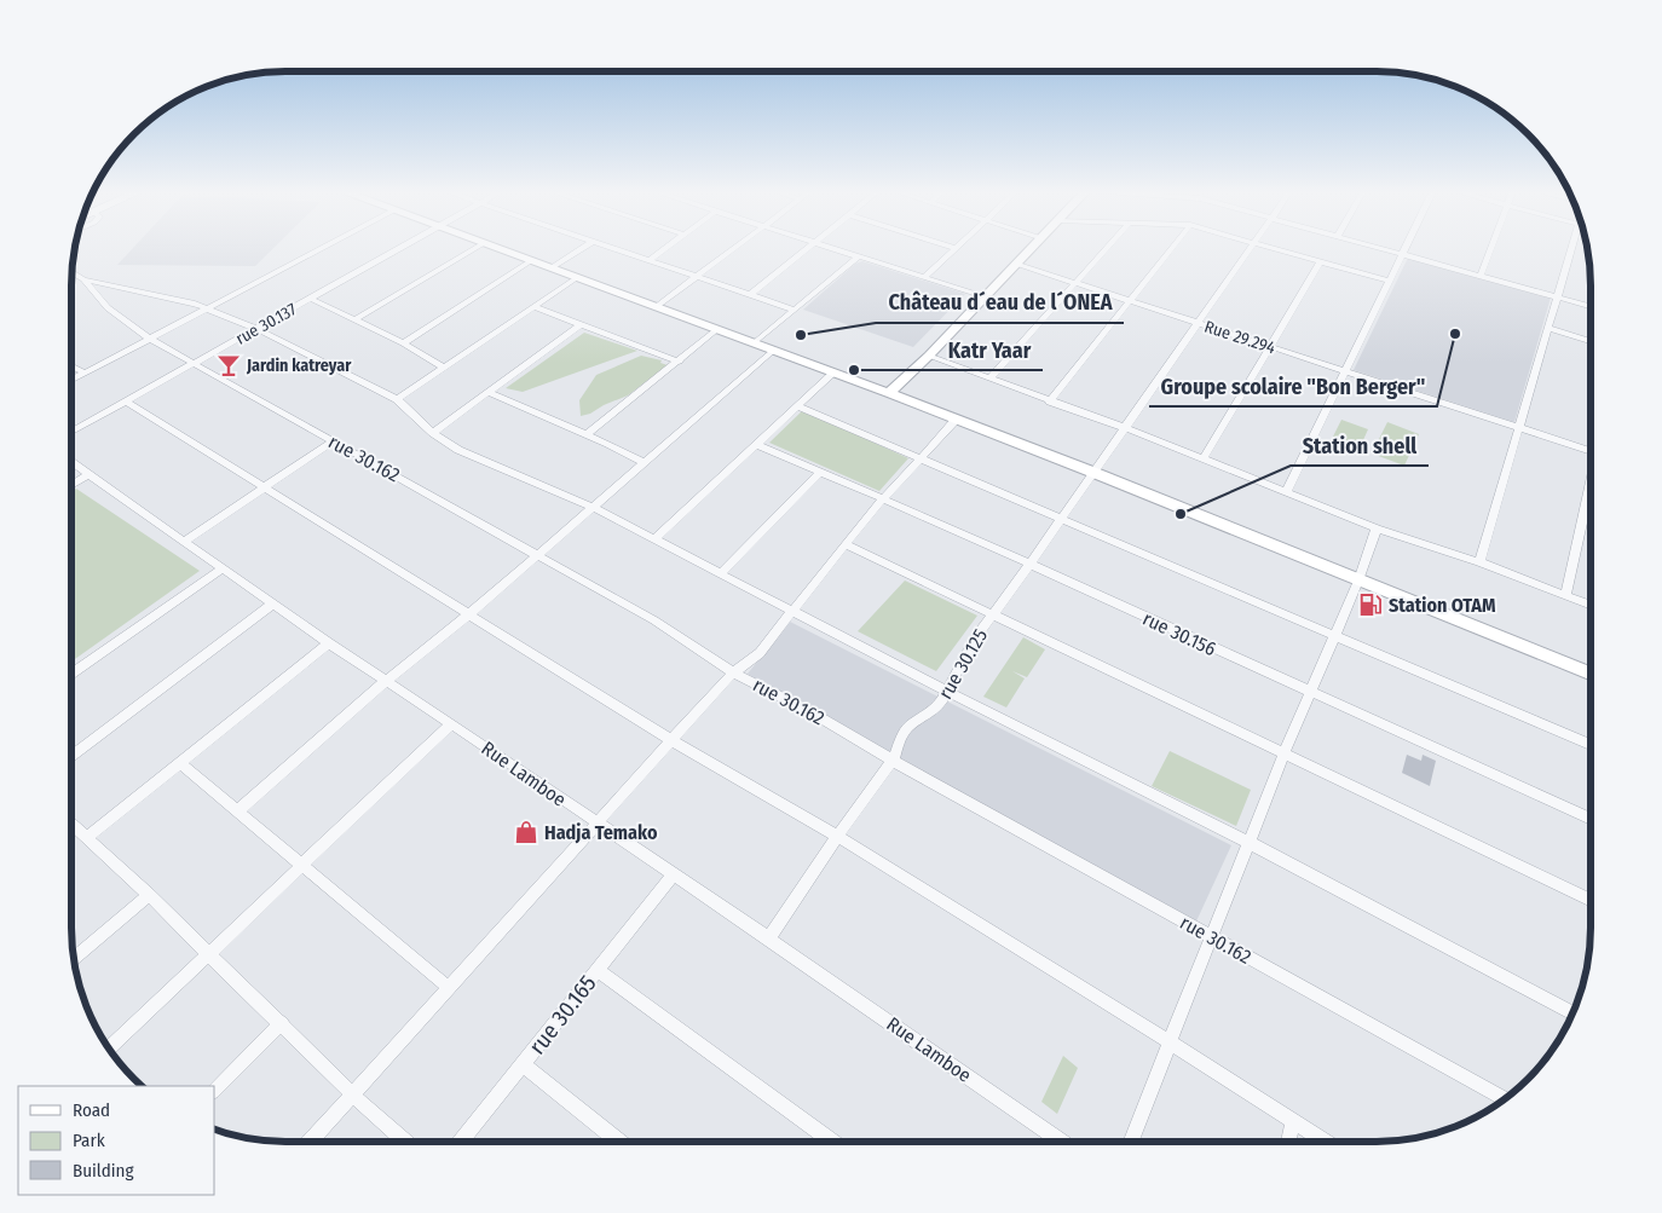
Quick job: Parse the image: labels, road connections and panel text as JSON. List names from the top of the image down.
{
  "streets": {
    "street": [
      "rue 30.137",
      "Rue 29.294",
      "rue 30.162",
      "rue 30.156",
      "rue 30.125",
      "Rue Lamboe",
      "rue 30.165"
    ]
  },
  "crossings": [
    ["rue 30.137", "rue 30.162"],
    ["Rue 29.294", "rue 30.125"],
    ["rue 30.162", "rue 30.125"],
    ["rue 30.156", "rue 30.125"],
    ["rue 30.125", "Rue Lamboe"],
    ["Rue Lamboe", "rue 30.165"]
  ],
  "places": {
    "other": [
      "Groupe scolaire \"Bon Berger\"",
      "Château d´eau de l´ONEA",
      "Katr Yaar",
      "Station shell"
    ],
    "bar": ["Jardin katreyar"],
    "fuel station": ["Station OTAM"],
    "shop": ["Hadja Temako"]
  },
  "legend": ["Road", "Park", "Building"]
}
